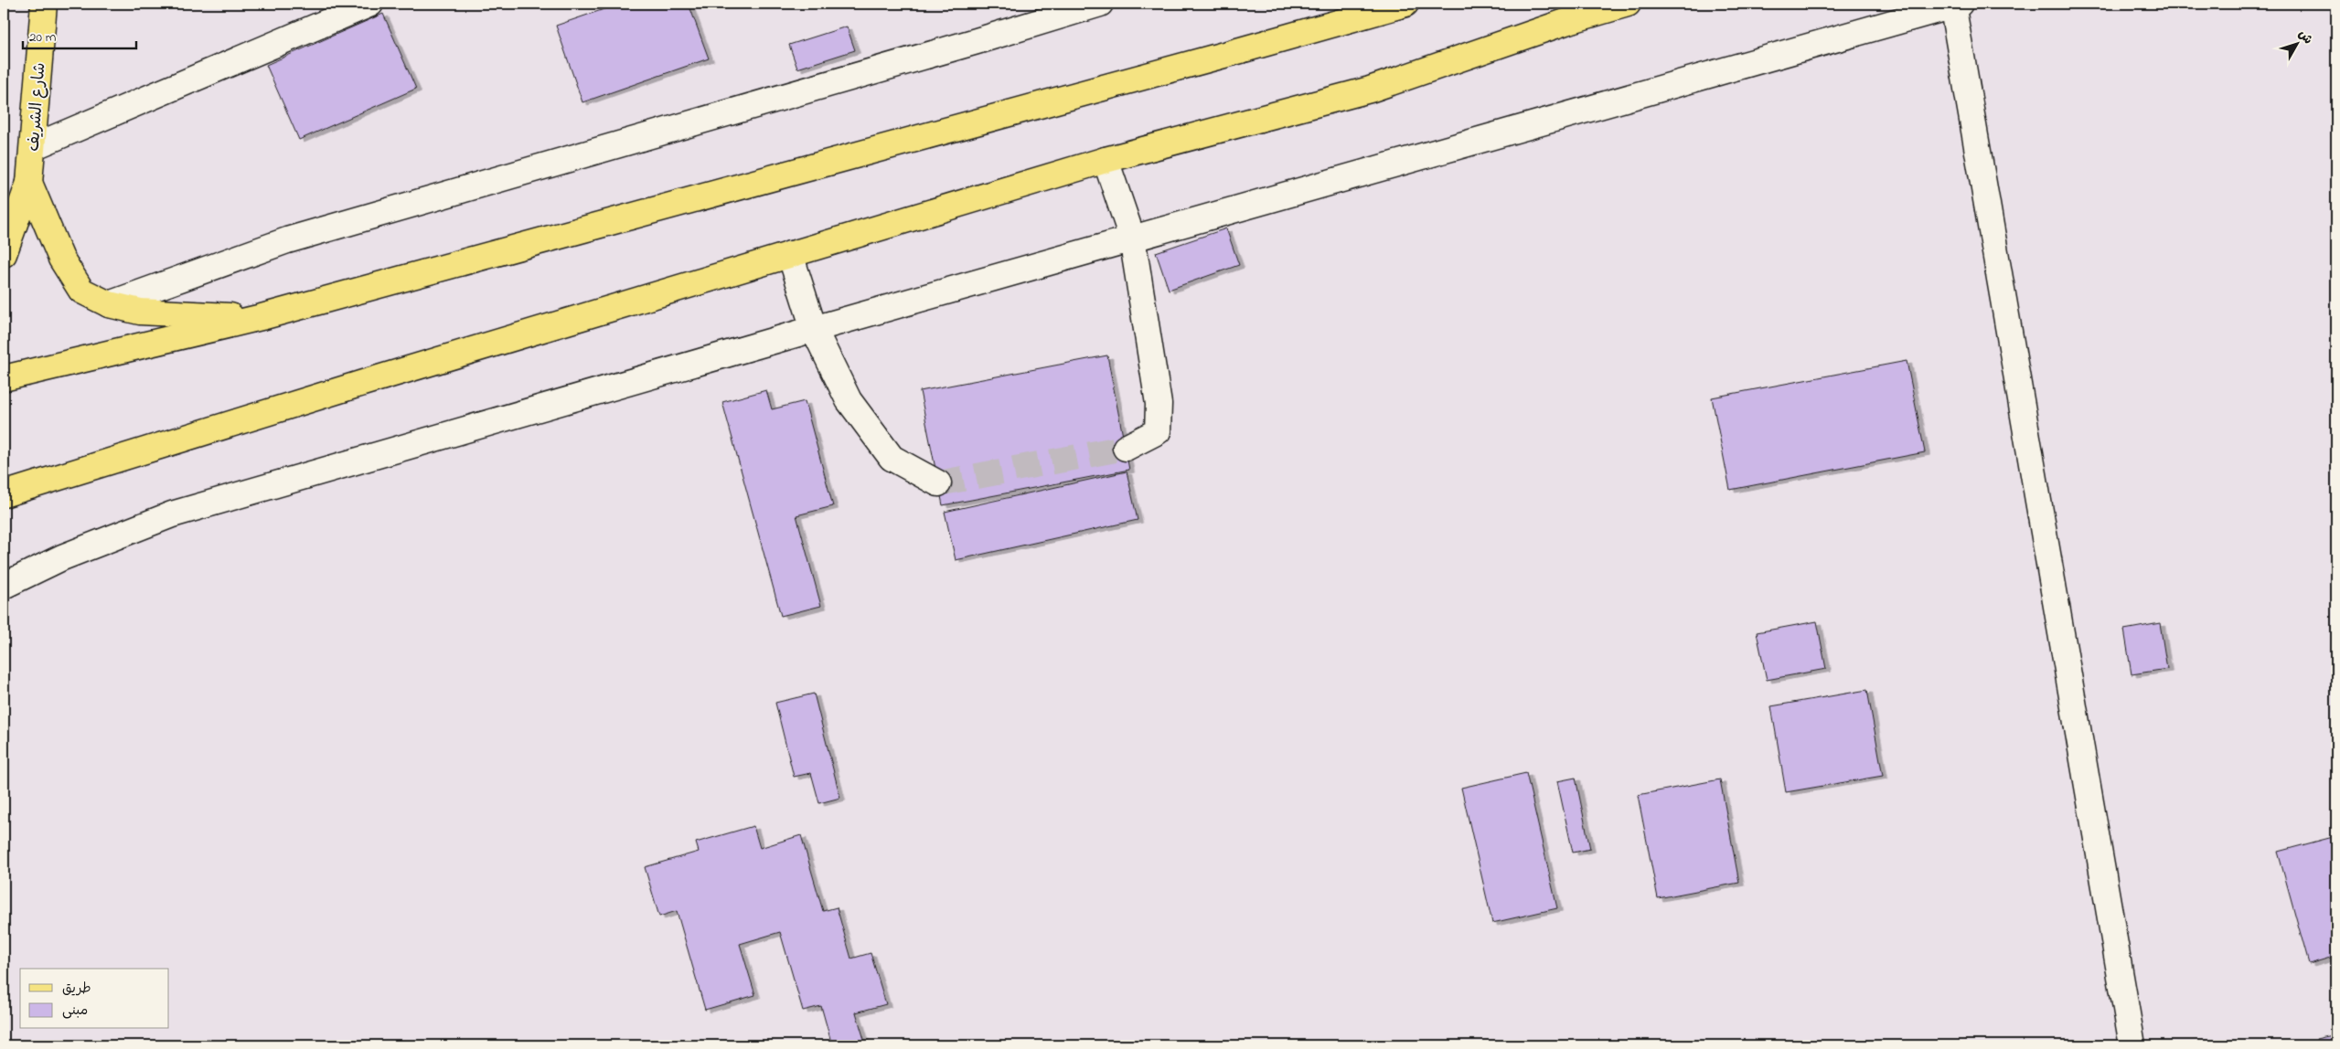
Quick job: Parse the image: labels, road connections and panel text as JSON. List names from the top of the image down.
{
  "streets": {
    "main road": ["شارع الشريف"]
  },
  "legend": ["طريق", "مبنى"],
  "scale_bar": "20 m",
  "north": "top right"
}
